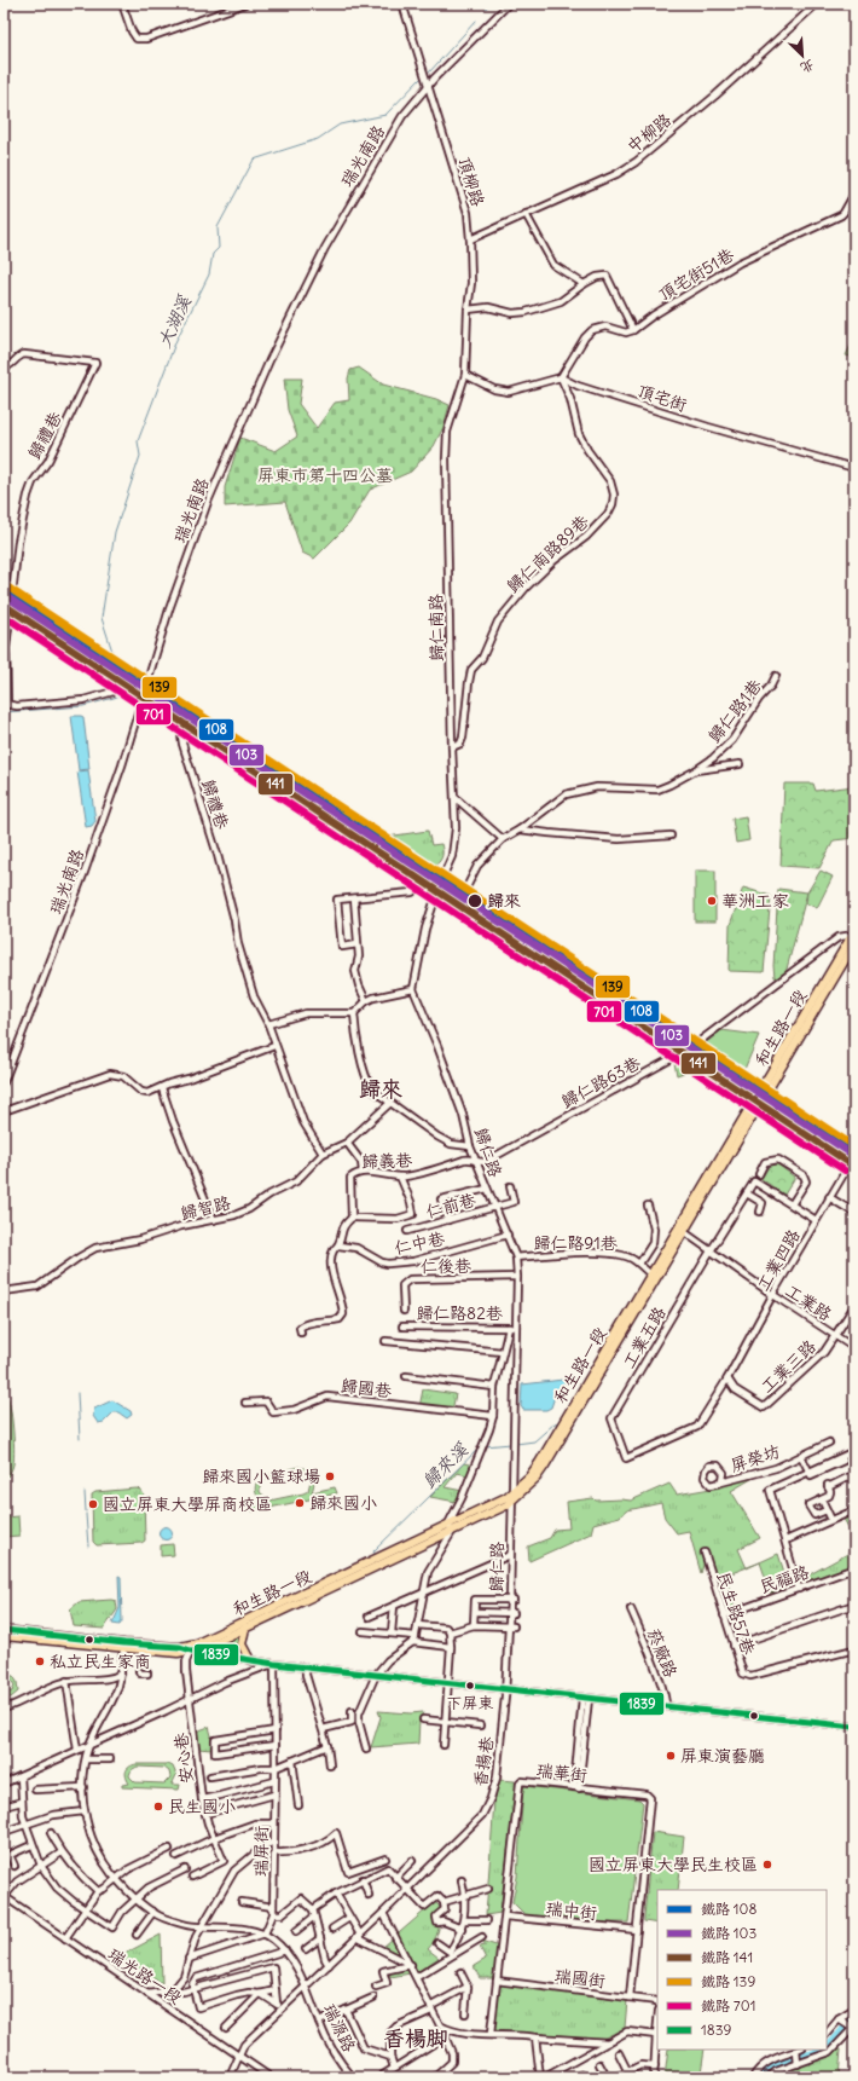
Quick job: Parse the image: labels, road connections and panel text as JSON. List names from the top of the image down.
{
  "streets": {
    "main road": ["和生路一段"],
    "street": [
      "中柳路",
      "瑞光南路",
      "頂柳路",
      "頂宅街51巷",
      "頂宅街",
      "歸禮巷",
      "歸仁南路89巷",
      "歸仁南路",
      "歸仁路1巷",
      "歸仁路63巷",
      "歸仁路",
      "歸義巷",
      "仁前巷",
      "歸智路",
      "仁中巷",
      "歸仁路91巷",
      "工業四路",
      "仁後巷",
      "工業路",
      "歸仁路82巷",
      "工業五路",
      "工業三路",
      "歸國巷",
      "屏榮坊",
      "民福路",
      "民生路57巷",
      "菸廠路",
      "安心巷",
      "香揚巷",
      "瑞華街",
      "瑞屏街",
      "瑞中街",
      "瑞光路一段",
      "瑞國街",
      "瑞源路"
    ]
  },
  "crossings": [
    ["中柳路", "頂柳路"],
    ["瑞光南路", "頂柳路"],
    ["瑞光南路", "歸禮巷"],
    ["頂柳路", "歸仁南路"],
    ["頂宅街", "歸仁南路89巷"],
    ["歸禮巷", "歸智路"],
    ["歸仁南路89巷", "歸仁南路"],
    ["歸仁南路", "歸仁路"],
    ["和生路一段", "歸仁路63巷"],
    ["和生路一段", "歸仁路"],
    ["和生路一段", "歸仁路91巷"],
    ["和生路一段", "工業路"],
    ["和生路一段", "安心巷"],
    ["歸仁路63巷", "歸仁路"],
    ["歸仁路63巷", "歸義巷"],
    ["歸仁路", "歸義巷"],
    ["歸仁路", "仁前巷"],
    ["歸仁路", "仁中巷"],
    ["歸仁路", "歸仁路91巷"],
    ["歸仁路", "仁後巷"],
    ["歸仁路", "歸仁路82巷"],
    ["歸仁路", "香揚巷"],
    ["歸義巷", "仁中巷"],
    ["工業四路", "工業路"],
    ["工業四路", "工業五路"],
    ["工業四路", "工業三路"],
    ["工業路", "工業五路"],
    ["工業路", "工業三路"],
    ["工業五路", "工業三路"],
    ["民福路", "民生路57巷"],
    ["香揚巷", "瑞光路一段"],
    ["香揚巷", "瑞源路"],
    ["瑞華街", "瑞中街"],
    ["瑞華街", "瑞國街"]
  ],
  "districts": ["歸來", "香楊脚"],
  "water": ["大湖溪", "歸來溪"],
  "parks": ["屏東市第十四公墓"],
  "places": [
    "歸來",
    "華洲工家",
    "歸來國小籃球場",
    "歸來國小",
    "國立屏東大學屏商校區",
    "私立民生家商",
    "下屏東",
    "屏東演藝廳",
    "民生國小",
    "國立屏東大學民生校區"
  ],
  "lines": [
    "rail line 139",
    "rail line 108",
    "rail line 103",
    "rail line 141",
    "rail line 701",
    "transit line 1839"
  ],
  "legend": [
    "鐵路 108",
    "鐵路 103",
    "鐵路 141",
    "鐵路 139",
    "鐵路 701",
    "1839"
  ],
  "north": "bottom right"
}
